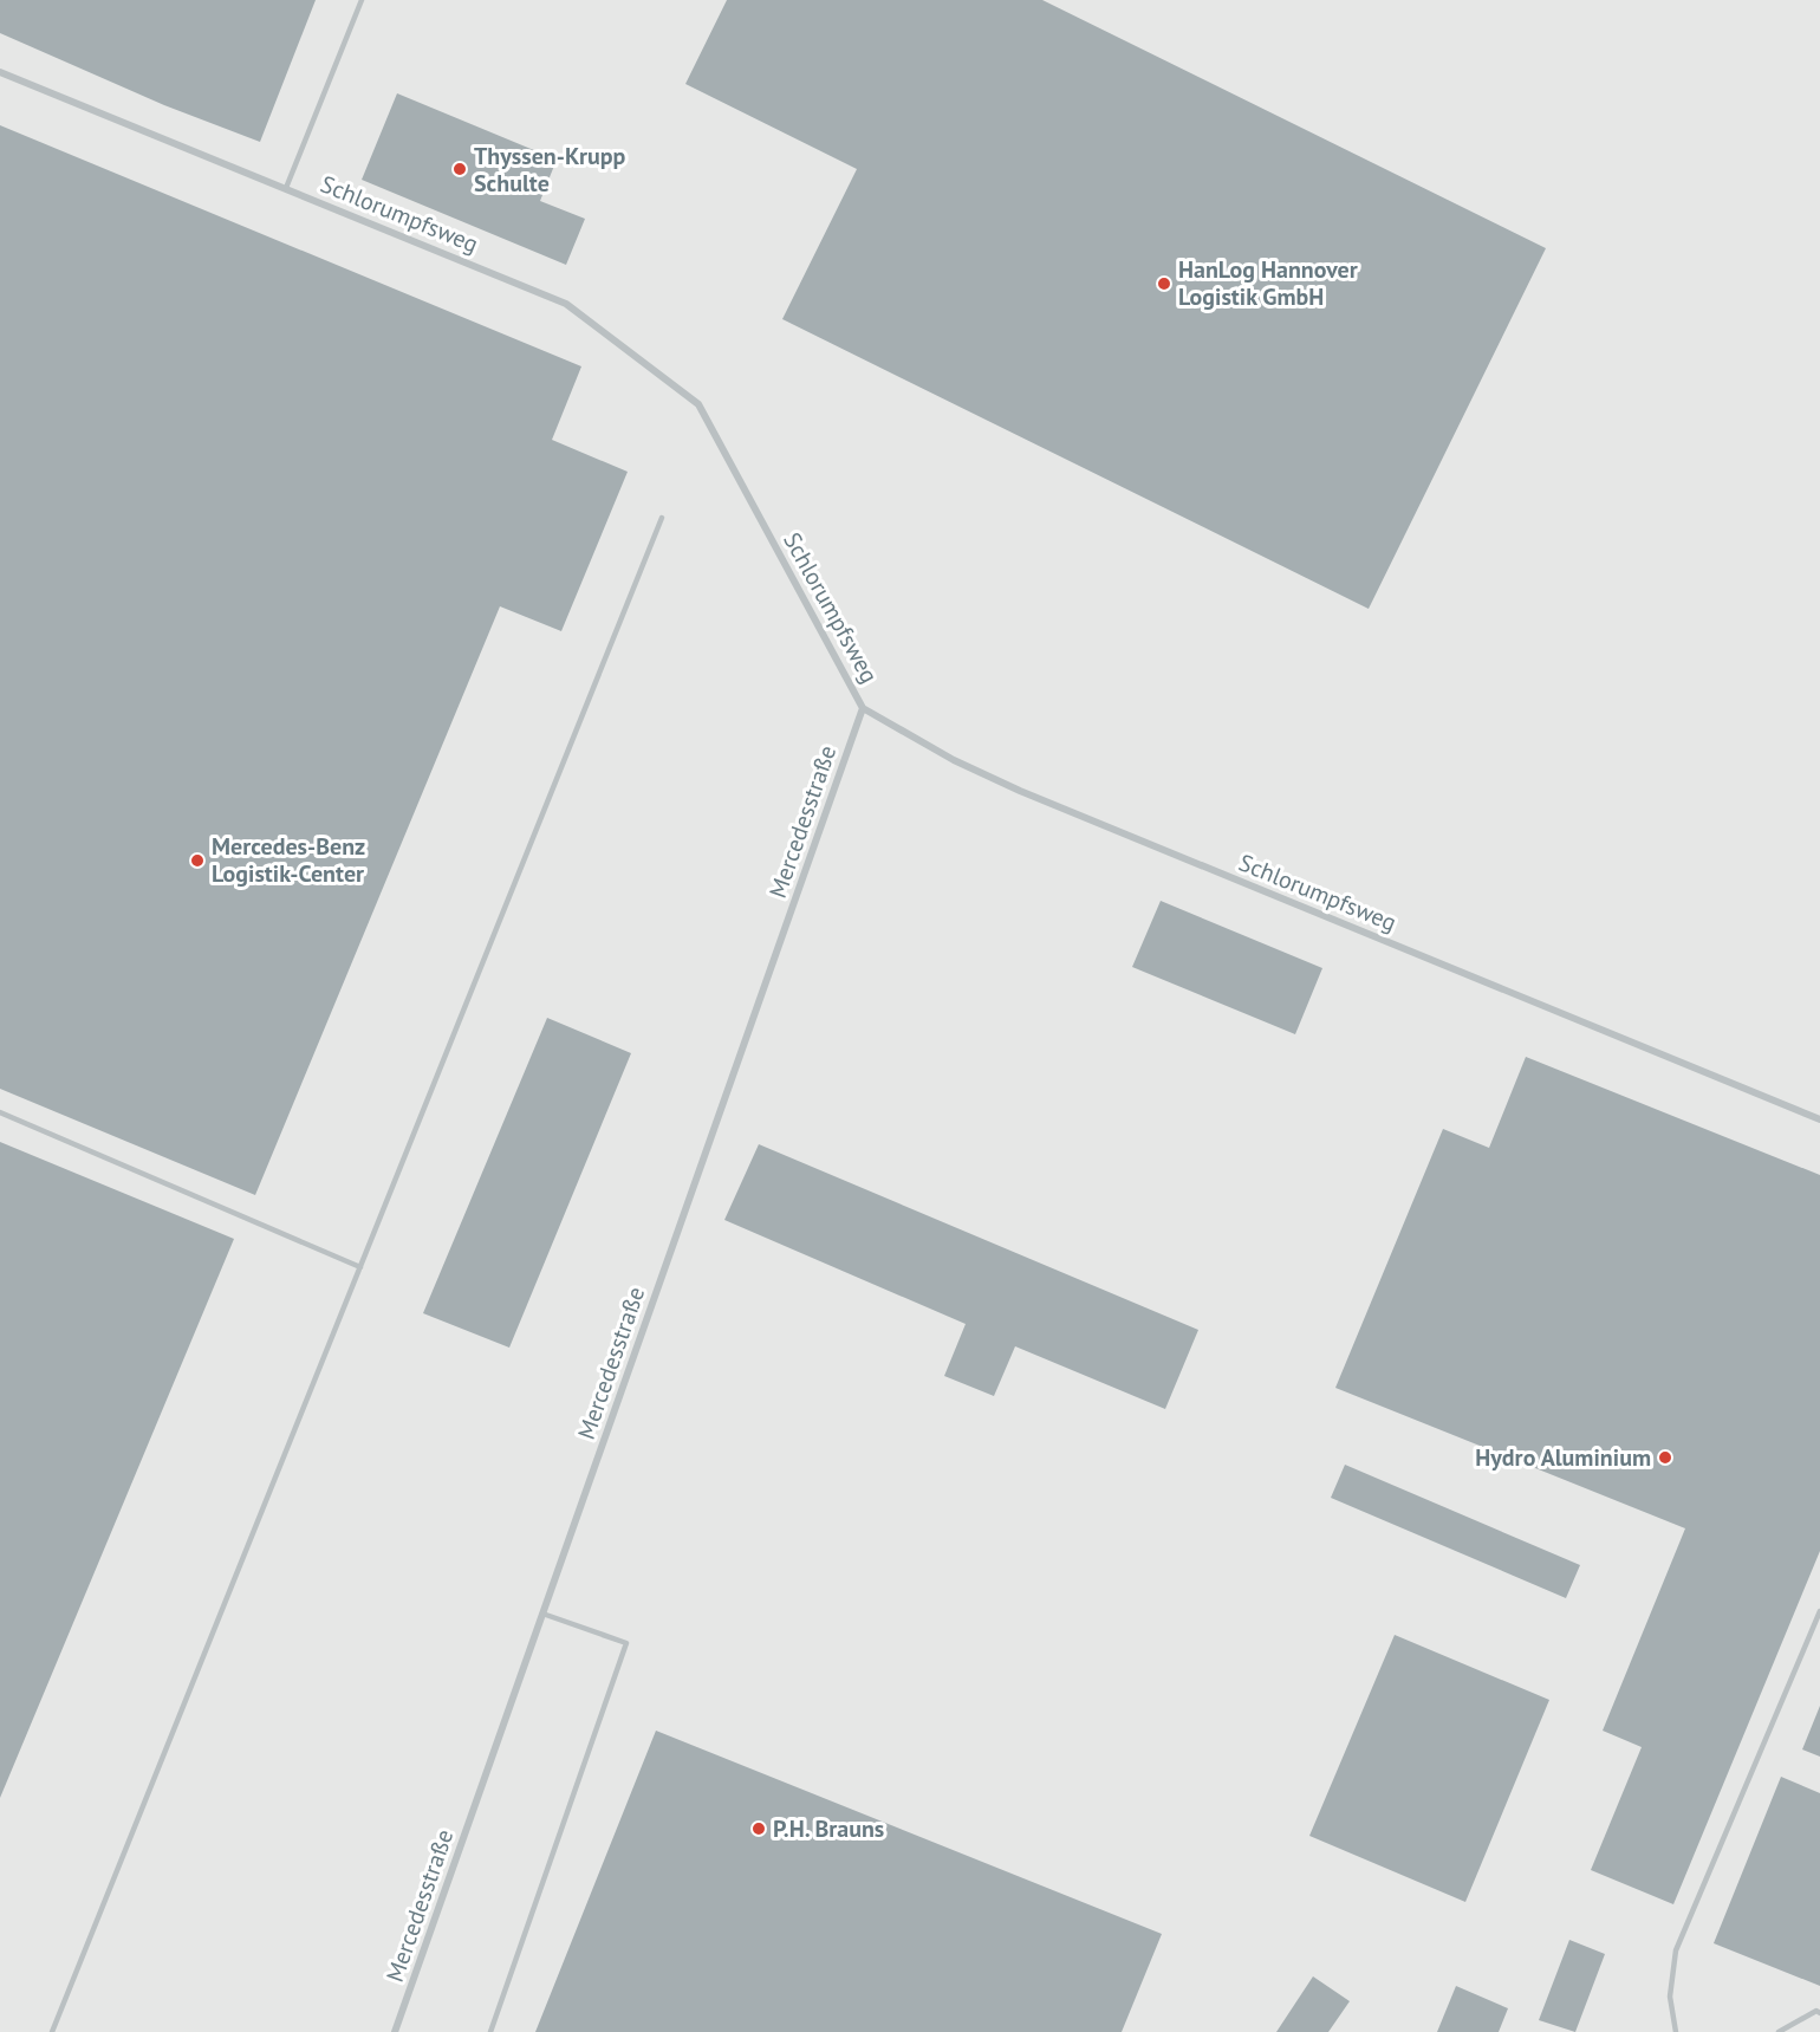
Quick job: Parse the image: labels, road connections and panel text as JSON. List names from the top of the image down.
{
  "streets": {
    "street": ["Schlorumpfsweg", "Mercedesstraße"]
  },
  "crossings": [
    ["Schlorumpfsweg", "Mercedesstraße"]
  ],
  "places": [
    "Thyssen-Krupp Schulte",
    "HanLog Hannover Logistik GmbH",
    "Mercedes-Benz Logistik-Center",
    "Hydro Aluminium",
    "P.H. Brauns"
  ]
}
